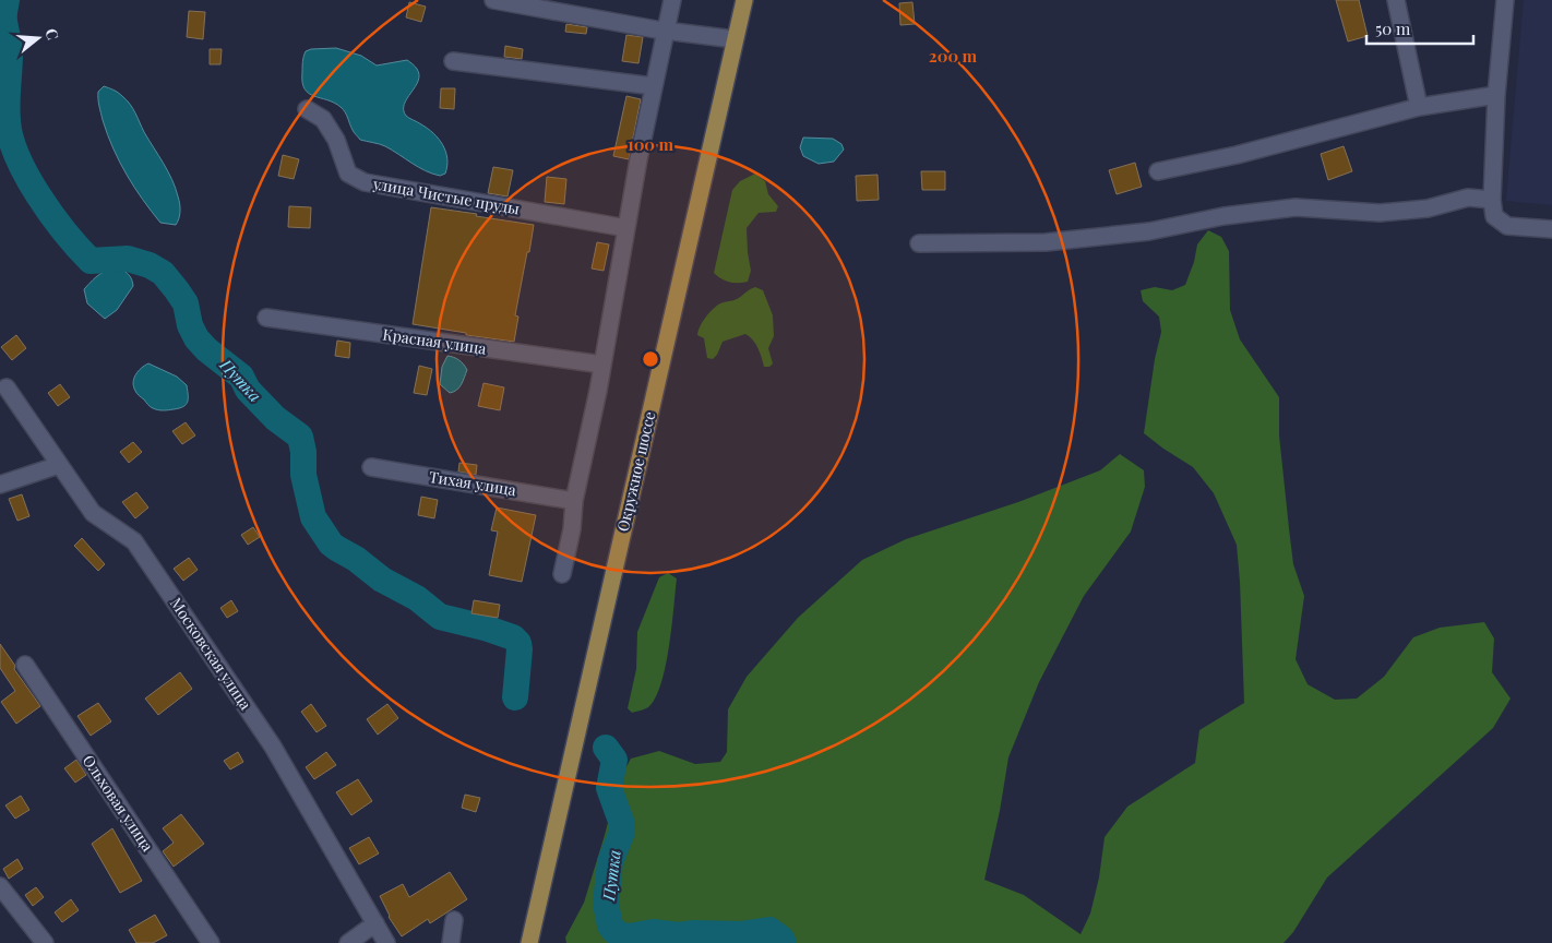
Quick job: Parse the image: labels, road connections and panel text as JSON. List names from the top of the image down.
{
  "streets": {
    "main road": ["Окружное шоссе"],
    "street": [
      "улица Чистые пруды",
      "Красная улица",
      "Тихая улица",
      "Московская улица",
      "Ольховая улица"
    ]
  },
  "water": ["Путка"],
  "scale_bar": "50 m",
  "north": "right",
  "rings": ["200 m", "100 m"]
}
